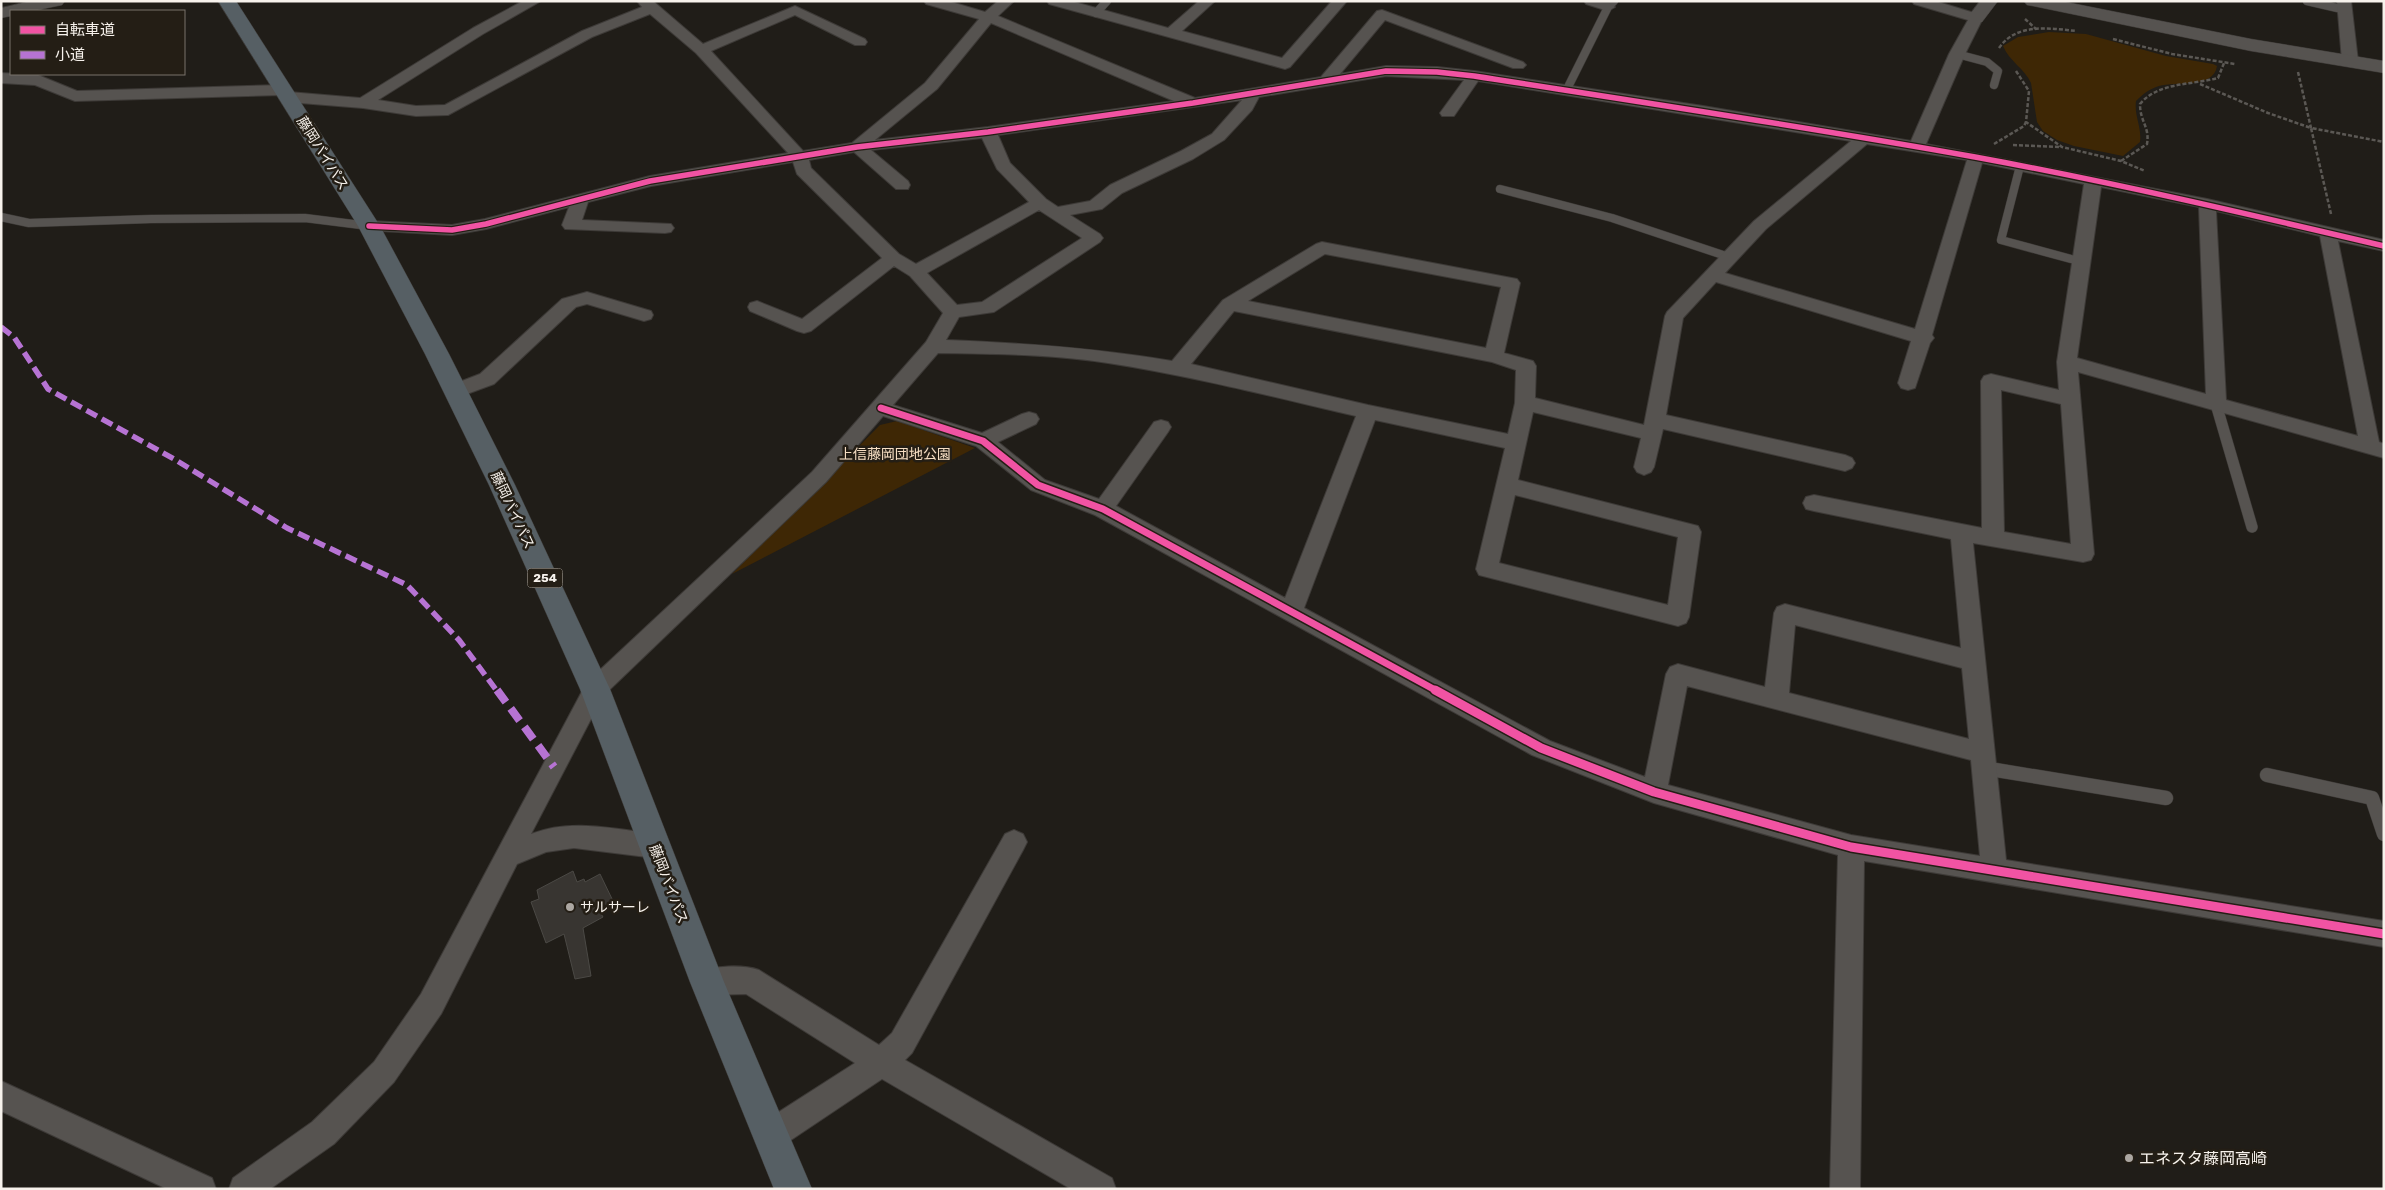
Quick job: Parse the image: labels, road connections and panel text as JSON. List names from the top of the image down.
{
  "streets": {
    "highway": ["藤岡バイパス", "254"]
  },
  "parks": ["上信藤岡団地公園"],
  "places": ["サルサーレ", "エネスタ藤岡高崎"],
  "legend": ["自転車道", "小道"]
}
